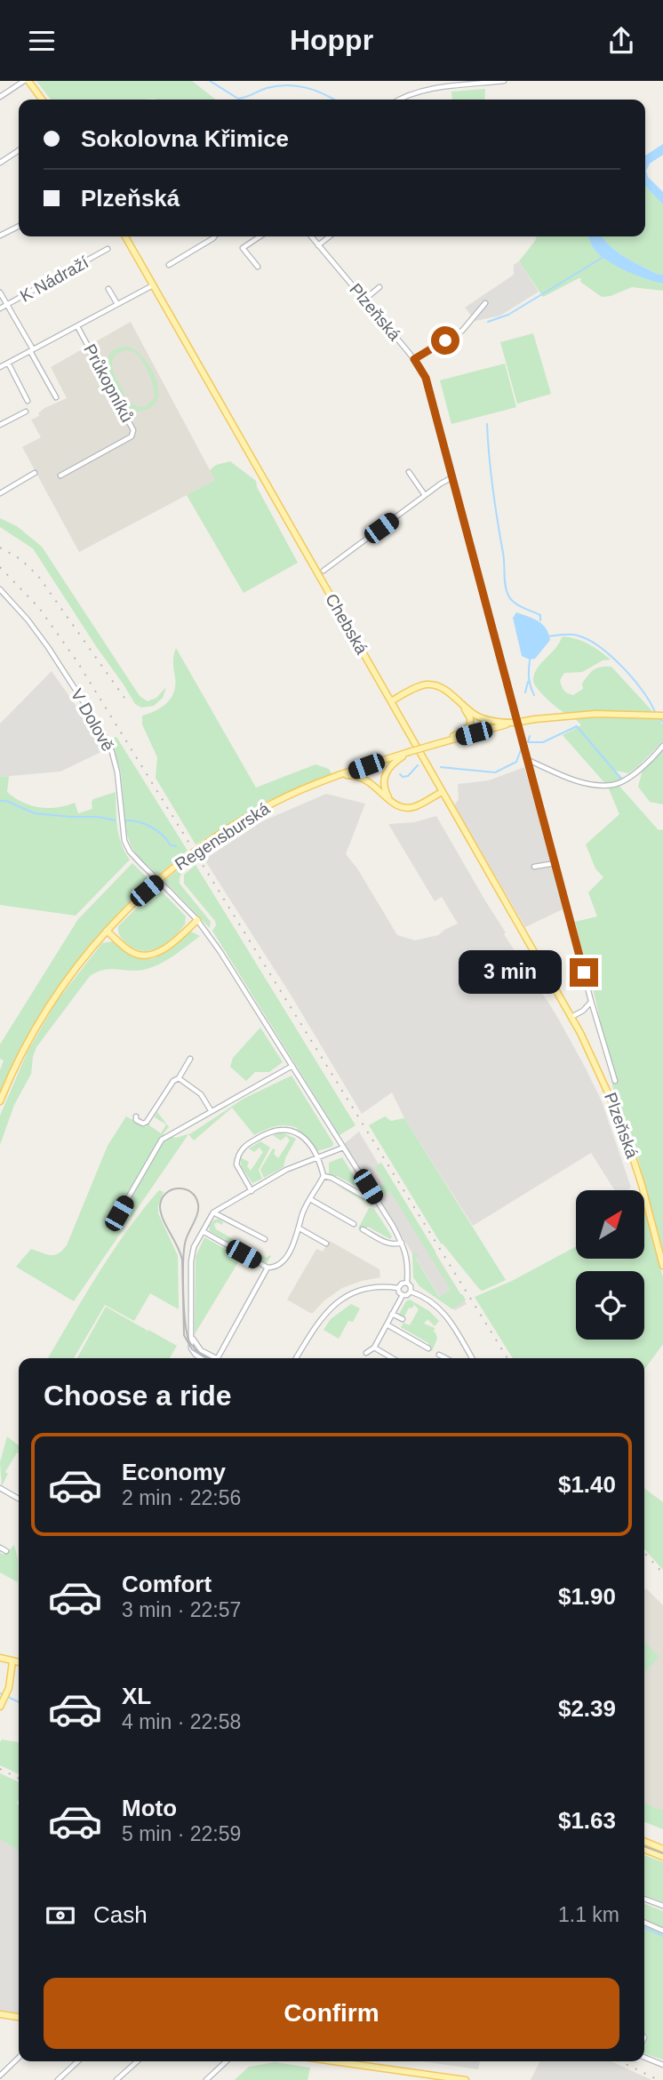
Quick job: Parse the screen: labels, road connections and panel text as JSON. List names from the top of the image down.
{
  "streets": {
    "main road": ["Plzeňská", "Chebská", "Regensburská"],
    "street": ["K Nádraží", "Průkopníků", "V Dolově"]
  },
  "crossings": [
    ["Plzeňská", "Chebská"],
    ["Průkopníků", "Chebská"]
  ],
  "north": "top right",
  "page": {
    "header": "Hoppr",
    "banner": ["Sokolovna Křimice", "Plzeňská"],
    "bubble": "3 min",
    "heading": "Choose a ride",
    "list": [
      {
        "name": "Economy",
        "note": "2 min · 22:56",
        "value": "$1.40"
      },
      {
        "name": "Comfort",
        "note": "3 min · 22:57",
        "value": "$1.90"
      },
      {
        "name": "XL",
        "note": "4 min · 22:58",
        "value": "$2.39"
      },
      {
        "name": "Moto",
        "note": "5 min · 22:59",
        "value": "$1.63"
      }
    ],
    "pay": ["Cash", "1.1 km"],
    "buttons": "Confirm"
  }
}
